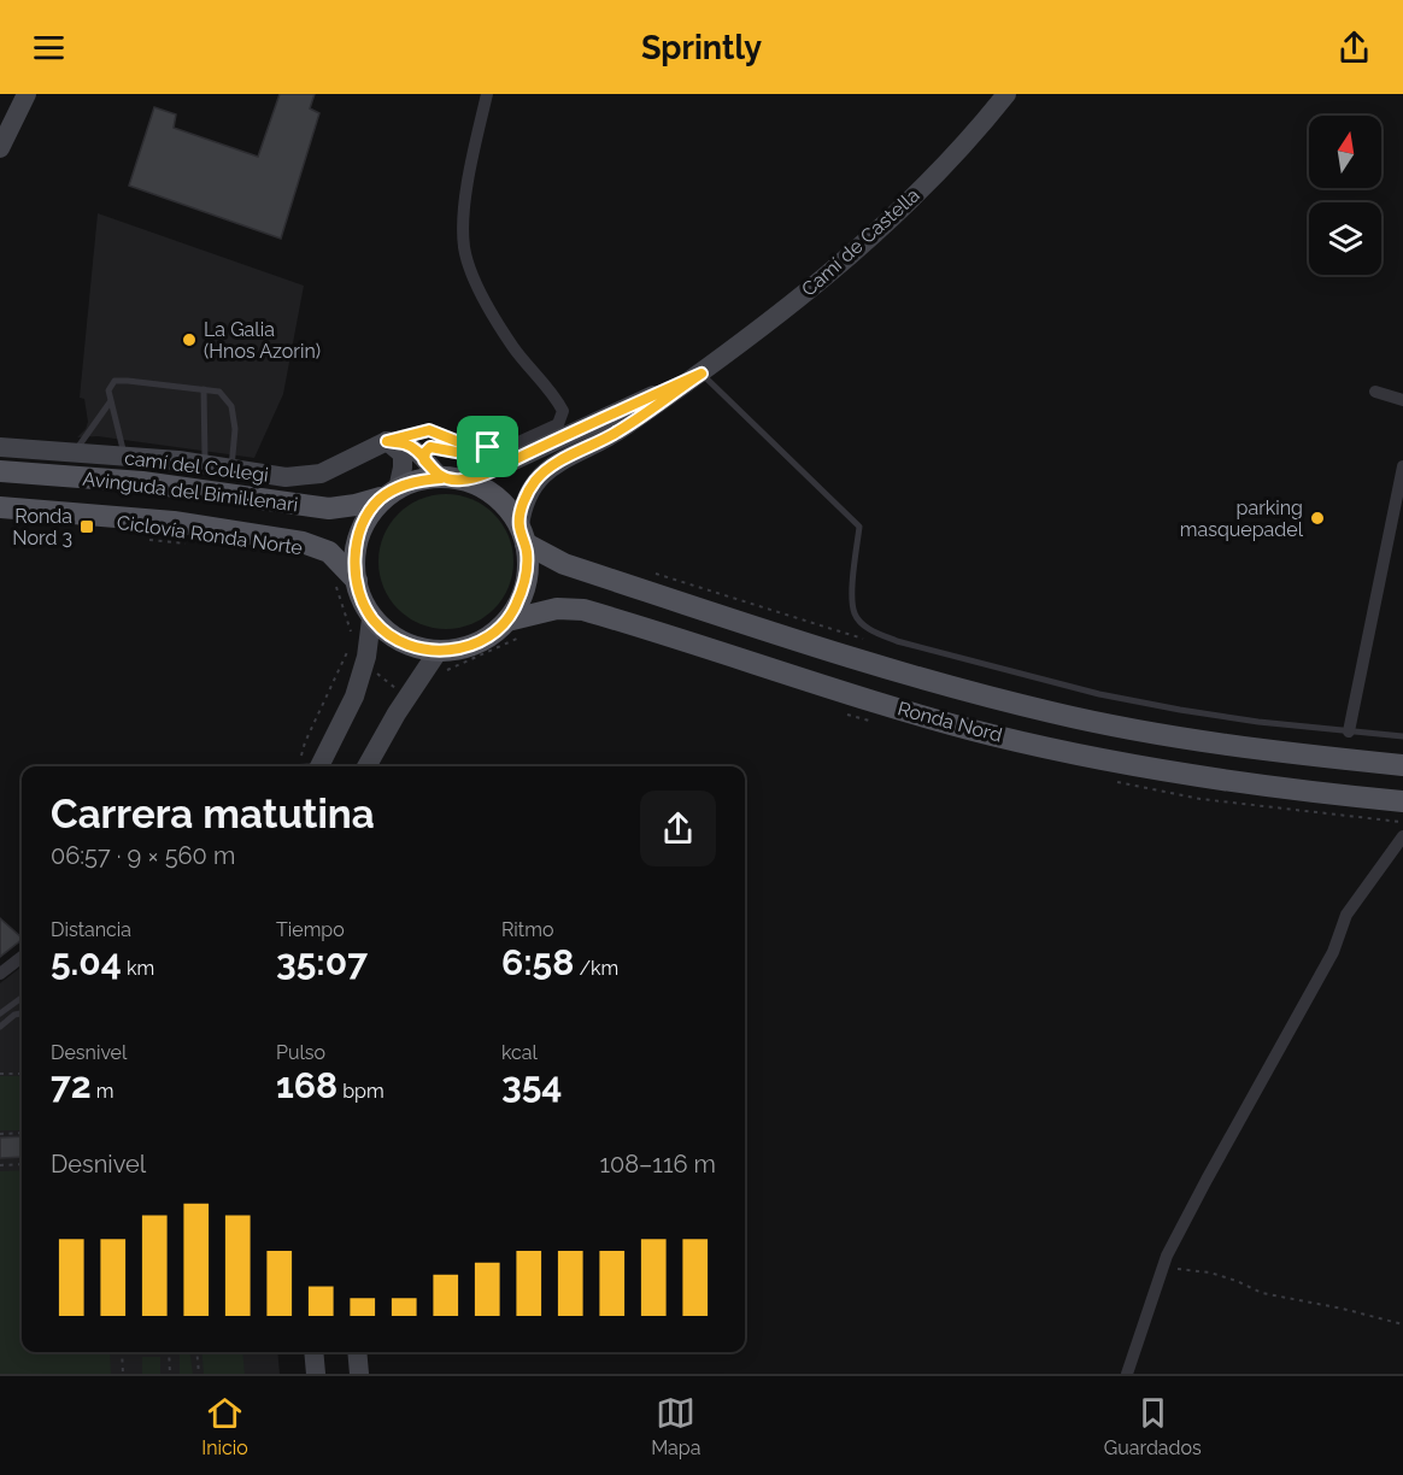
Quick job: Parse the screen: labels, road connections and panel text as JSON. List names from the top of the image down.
{
  "streets": {
    "main road": [
      "Camí de Castella",
      "camí del Col·legi",
      "Avinguda del Bimil·lenari",
      "Ronda Nord"
    ],
    "path": ["Ciclovía Ronda Norte"]
  },
  "crossings": [
    ["Camí de Castella", "Avinguda del Bimil·lenari"],
    ["Camí de Castella", "Ronda Nord"],
    ["Avinguda del Bimil·lenari", "Ronda Nord"]
  ],
  "places": {
    "other": ["La Galia (Hnos Azorin)", "parking masquepadel"],
    "transit": ["Ronda Nord 3"]
  },
  "north": "top",
  "page": {
    "header": "Sprintly",
    "heading": ["Carrera matutina", "06:57 · 9 × 560 m"],
    "stats": [
      ["Distancia", "5.04 km"],
      ["Tiempo", "35:07"],
      ["Ritmo", "6:58 /km"],
      ["Desnivel", "72 m"],
      ["Pulso", "168 bpm"],
      ["kcal", "354"]
    ],
    "chart": ["Desnivel", "108–116 m"],
    "tabs": ["Inicio", "Mapa", "Guardados"]
  }
}
